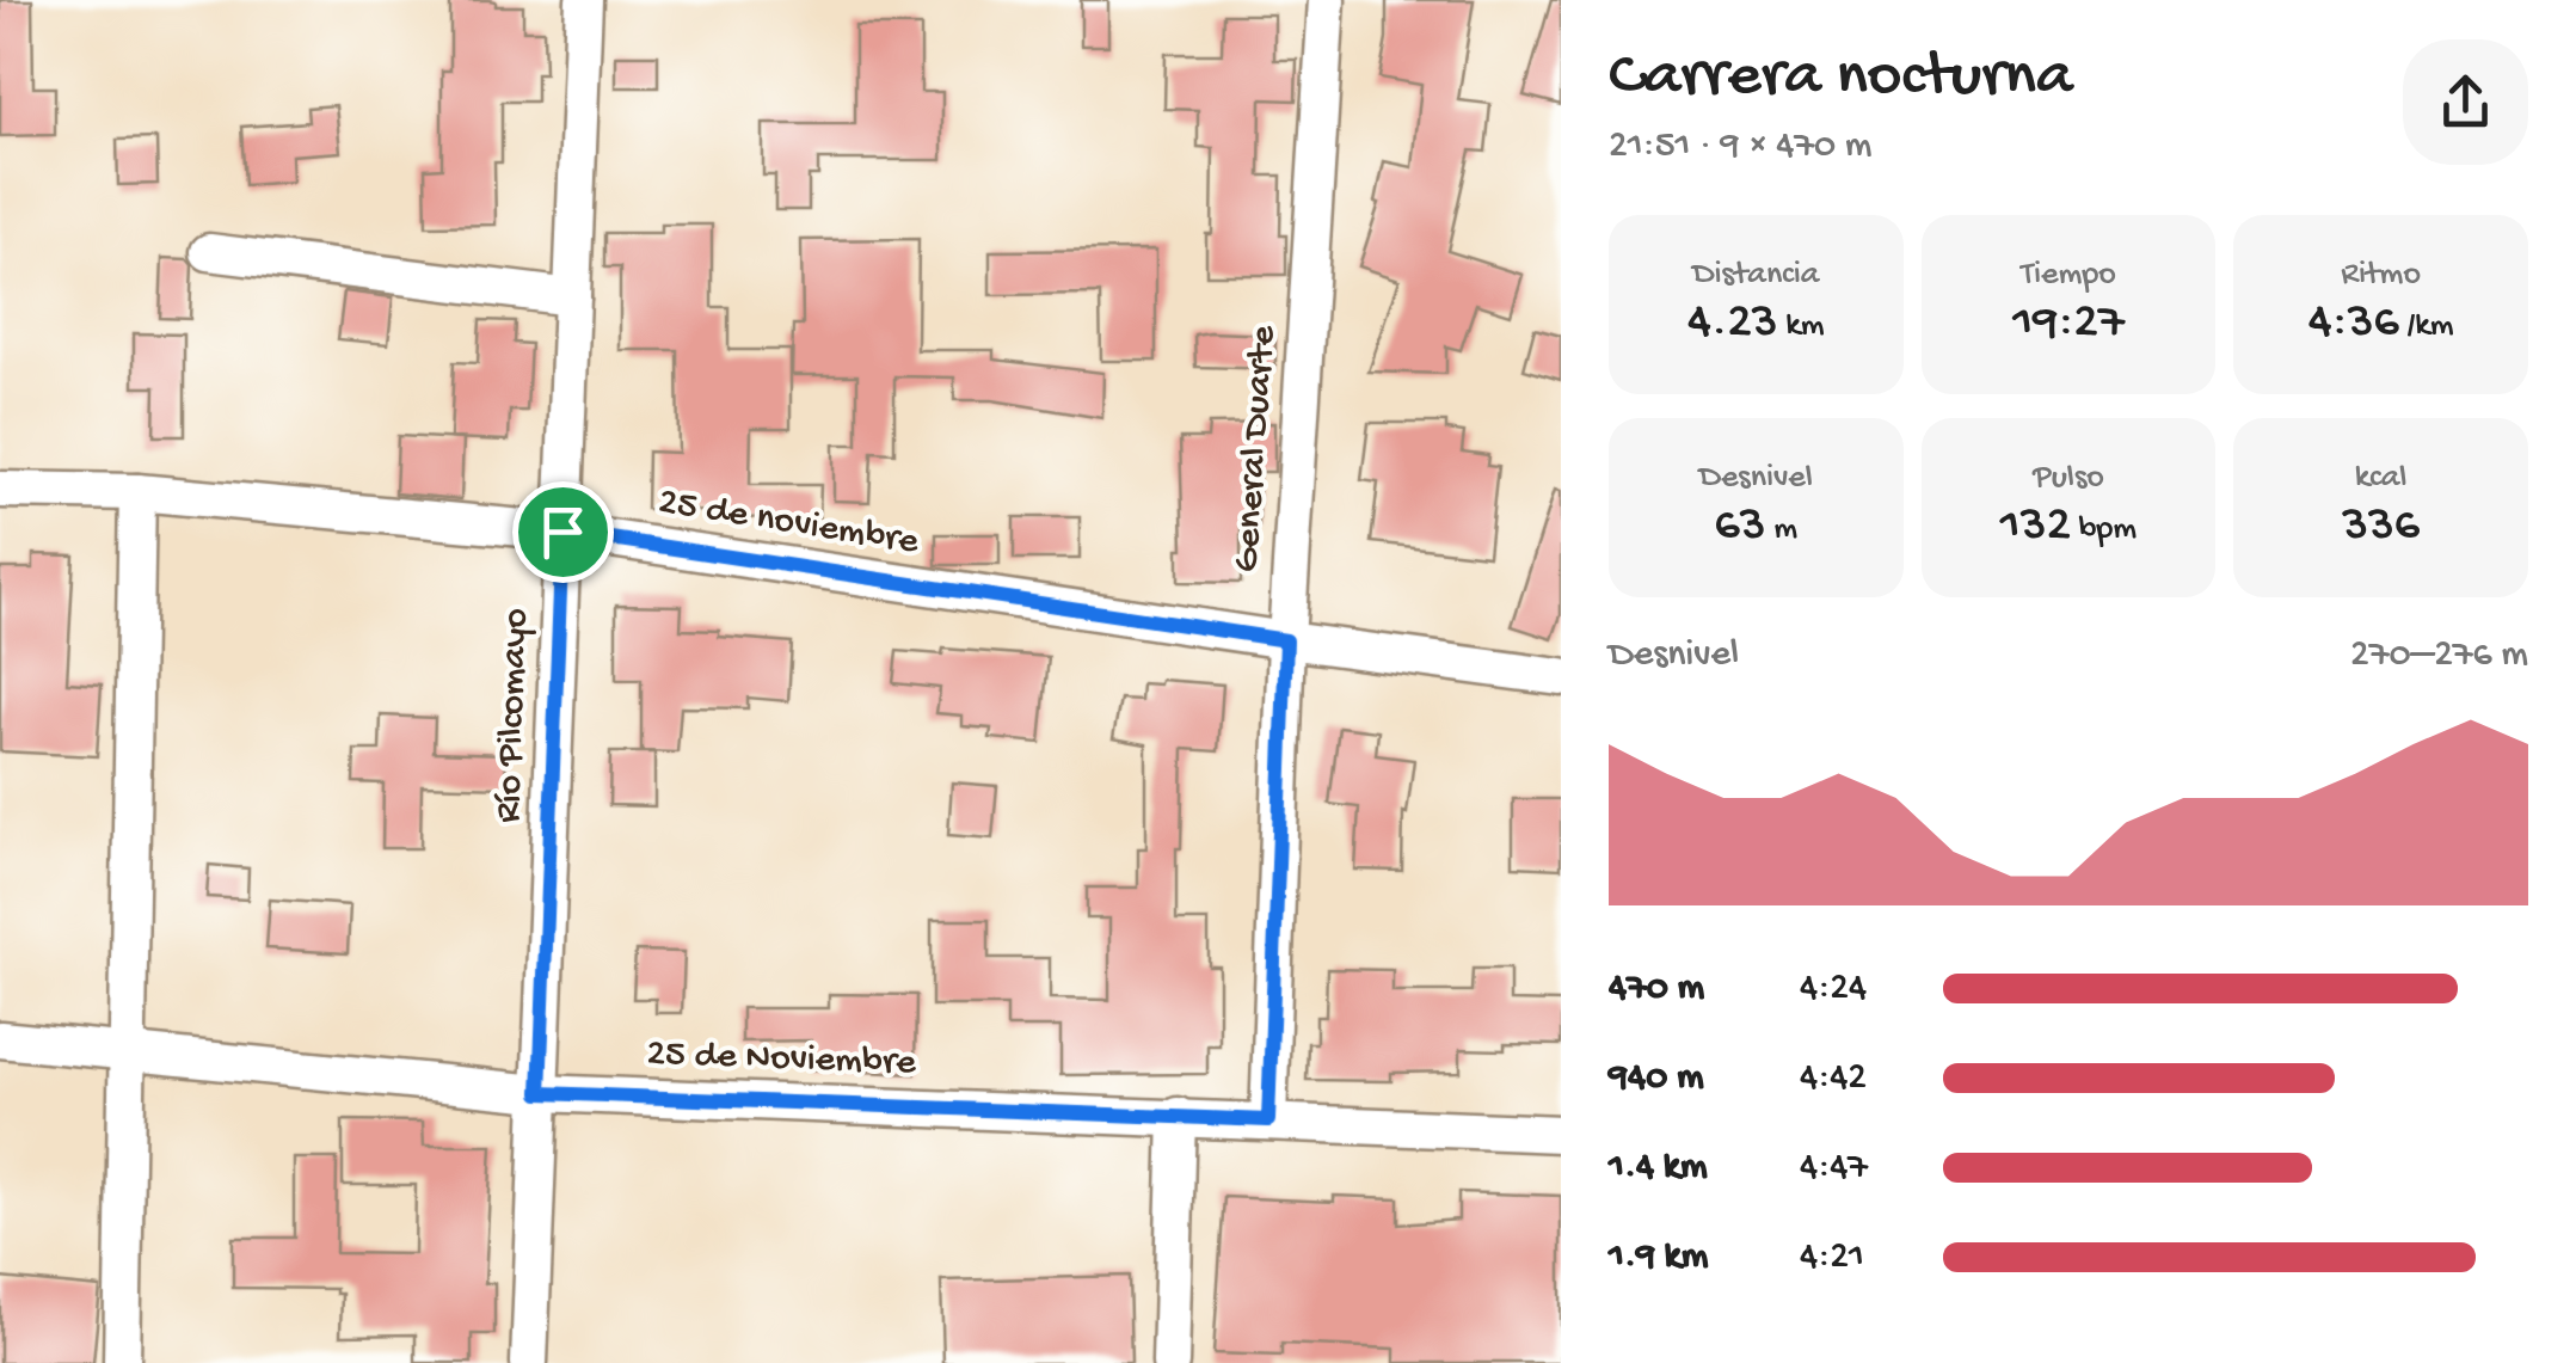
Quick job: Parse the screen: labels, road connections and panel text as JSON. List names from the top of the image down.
{
  "streets": {
    "street": [
      "General Duarte",
      "25 de noviembre",
      "Río Pilcomayo",
      "25 de Noviembre"
    ]
  },
  "crossings": [
    ["General Duarte", "25 de noviembre"],
    ["General Duarte", "25 de Noviembre"],
    ["25 de noviembre", "Río Pilcomayo"],
    ["Río Pilcomayo", "25 de Noviembre"]
  ],
  "page": {
    "heading": ["Carrera nocturna", "21:51 · 9 × 470 m"],
    "stats": [
      ["Distancia", "4.23 km"],
      ["Tiempo", "19:27"],
      ["Ritmo", "4:36 /km"],
      ["Desnivel", "63 m"],
      ["Pulso", "132 bpm"],
      ["kcal", "336"]
    ],
    "chart": ["Desnivel", "270–276 m"],
    "list": [
      {
        "name": "470 m",
        "note": "4:24"
      },
      {
        "name": "940 m",
        "note": "4:42"
      },
      {
        "name": "1.4 km",
        "note": "4:47"
      },
      {
        "name": "1.9 km",
        "note": "4:21"
      }
    ]
  }
}
